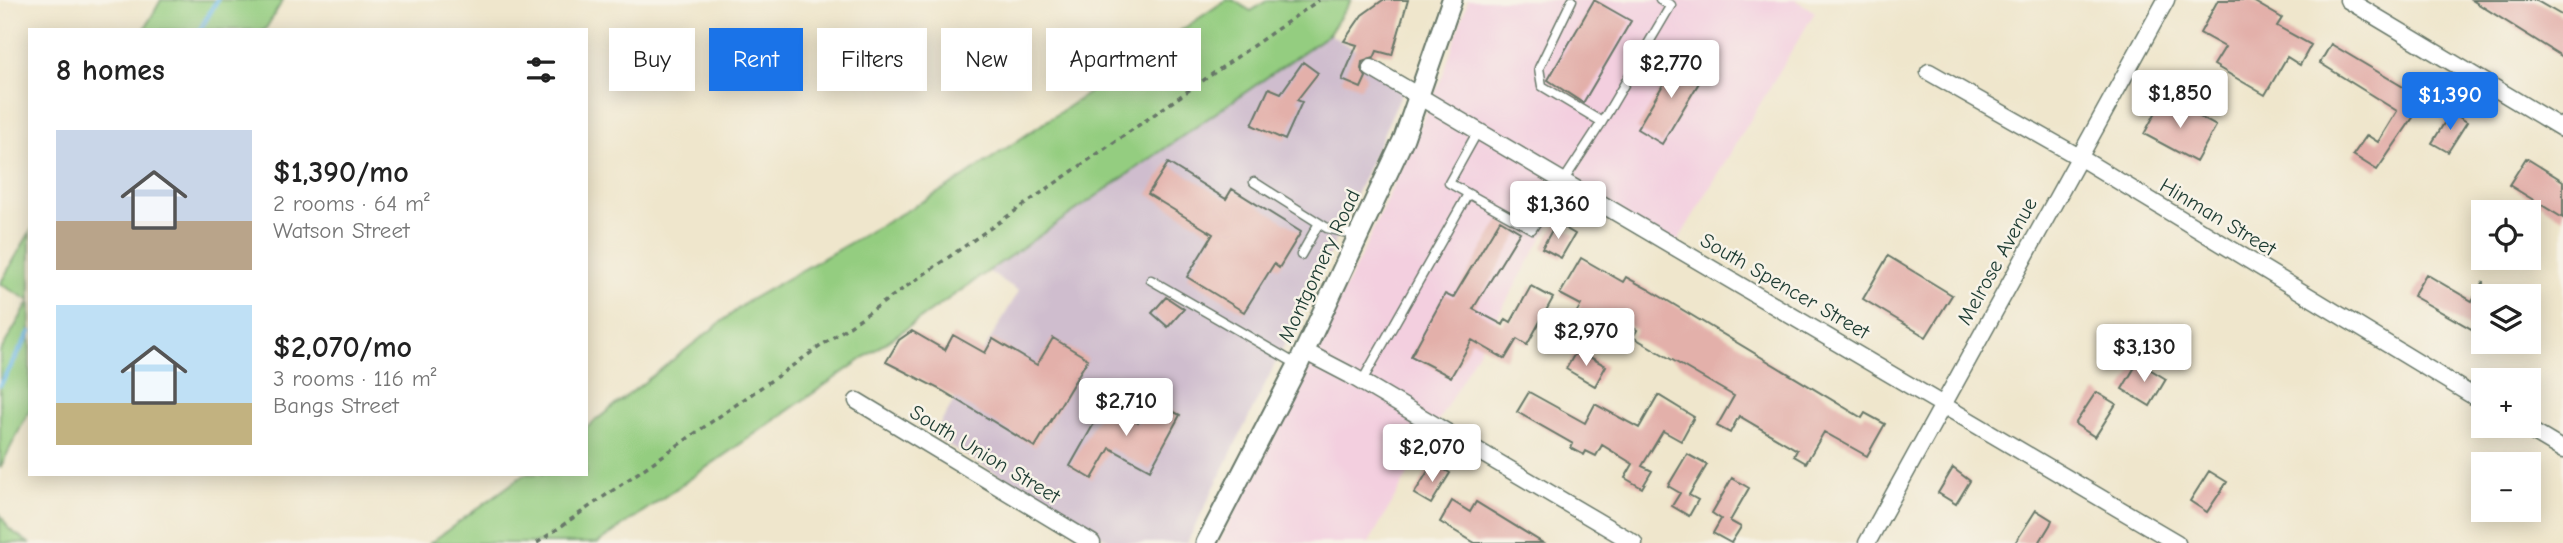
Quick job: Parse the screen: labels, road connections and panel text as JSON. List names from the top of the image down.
{
  "streets": {
    "street": [
      "Hinman Street",
      "Melrose Avenue",
      "Montgomery Road",
      "South Spencer Street",
      "South Union Street"
    ]
  },
  "crossings": [
    ["Hinman Street", "Melrose Avenue"],
    ["Melrose Avenue", "South Spencer Street"],
    ["Montgomery Road", "South Spencer Street"]
  ],
  "page": {
    "chip": [
      "Buy",
      "Rent",
      "Filters",
      "New",
      "Apartment"
    ],
    "heading": "8 homes",
    "price": [
      "$2,770",
      "$1,850",
      "$1,390",
      "$1,360",
      "$2,970",
      "$3,130",
      "$2,710",
      "$2,070"
    ],
    "list": [
      {
        "name": "$1,390/mo",
        "note": "2 rooms · 64 m² · Watson Street"
      },
      {
        "name": "$2,070/mo",
        "note": "3 rooms · 116 m² · Bangs Street"
      }
    ],
    "map_buttons": ["+", "−"]
  }
}
